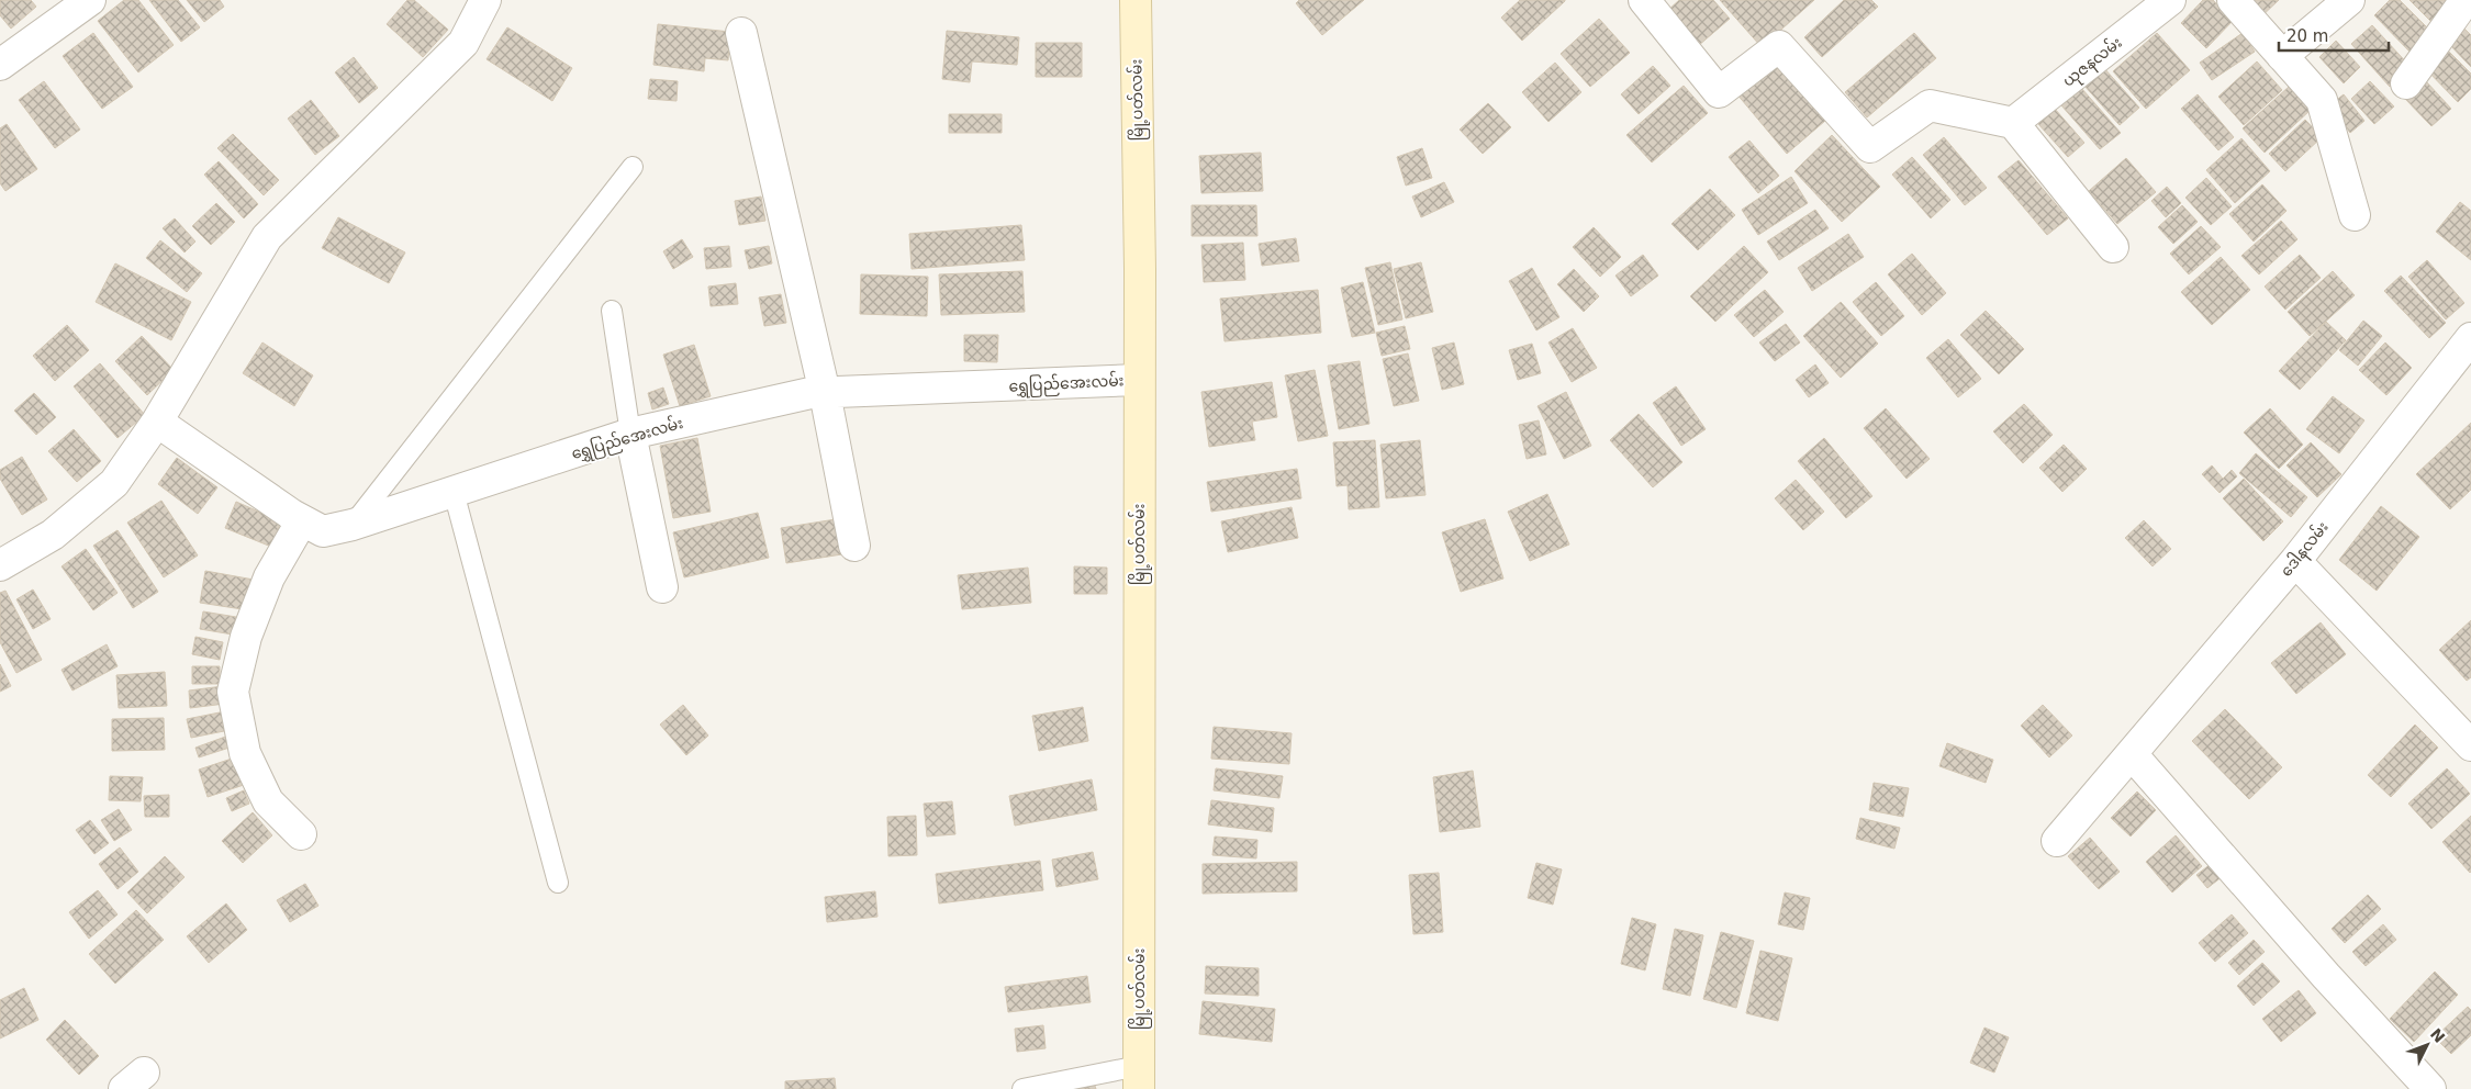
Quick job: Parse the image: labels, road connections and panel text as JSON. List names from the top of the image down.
{
  "streets": {
    "main road": ["မြို့ပတ်လမ်း"],
    "street": ["ယုဇနလမ်း", "ရွှေပြည်အေးလမ်း", "ဒေါနလမ်း"]
  },
  "crossings": [
    ["မြို့ပတ်လမ်း", "ရွှေပြည်အေးလမ်း"]
  ],
  "scale_bar": "20 m",
  "north": "top right"
}
